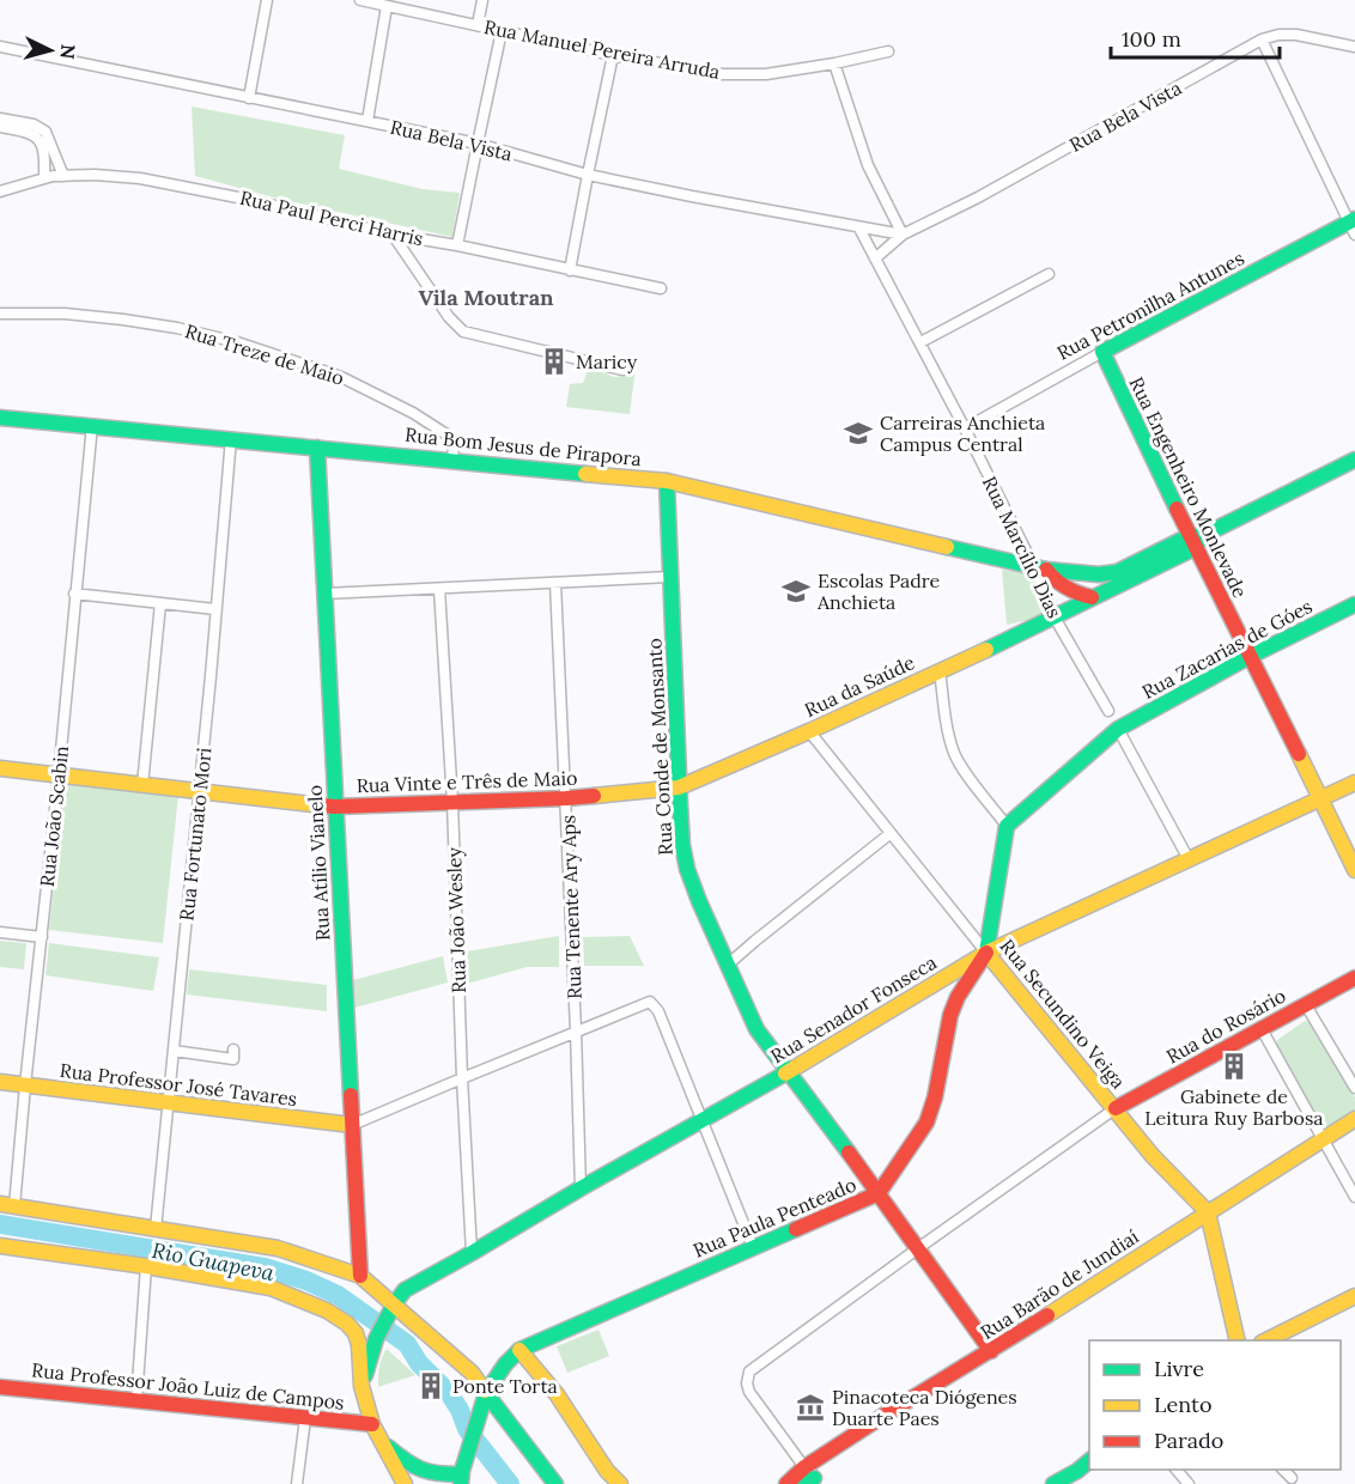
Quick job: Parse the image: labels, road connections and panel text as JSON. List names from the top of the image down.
{
  "streets": {
    "street": [
      "Rua Manuel Pereira Arruda",
      "Rua Bela Vista",
      "Rua Paul Perci Harris",
      "Rua Petronilha Antunes",
      "Rua Treze de Maio",
      "Rua Bom Jesus de Pirapora",
      "Rua Engenheiro Monlevade",
      "Rua Marcílio Dias",
      "Rua Zacarias de Góes",
      "Rua da Saúde",
      "Rua Conde de Monsanto",
      "Rua Vinte e Três de Maio",
      "Rua João Scabin",
      "Rua Fortunato Mori",
      "Rua Atílio Vianelo",
      "Rua Tenente Ary Aps",
      "Rua João Wesley",
      "Rua Senador Fonseca",
      "Rua Secundino Veiga",
      "Rua do Rosário",
      "Rua Professor José Tavares",
      "Rua Paula Penteado",
      "Rua Barão de Jundiaí",
      "Rua Professor João Luiz de Campos"
    ]
  },
  "crossings": [
    ["Rua Bela Vista", "Rua Marcílio Dias"],
    ["Rua Petronilha Antunes", "Rua Engenheiro Monlevade"],
    ["Rua Petronilha Antunes", "Rua Marcílio Dias"],
    ["Rua Treze de Maio", "Rua Bom Jesus de Pirapora"],
    ["Rua Bom Jesus de Pirapora", "Rua Engenheiro Monlevade"],
    ["Rua Bom Jesus de Pirapora", "Rua Marcílio Dias"],
    ["Rua Bom Jesus de Pirapora", "Rua da Saúde"],
    ["Rua Bom Jesus de Pirapora", "Rua Conde de Monsanto"],
    ["Rua Bom Jesus de Pirapora", "Rua João Scabin"],
    ["Rua Bom Jesus de Pirapora", "Rua Fortunato Mori"],
    ["Rua Bom Jesus de Pirapora", "Rua Atílio Vianelo"],
    ["Rua Engenheiro Monlevade", "Rua Zacarias de Góes"],
    ["Rua Engenheiro Monlevade", "Rua da Saúde"],
    ["Rua Engenheiro Monlevade", "Rua Senador Fonseca"],
    ["Rua Marcílio Dias", "Rua da Saúde"],
    ["Rua da Saúde", "Rua Conde de Monsanto"],
    ["Rua da Saúde", "Rua Vinte e Três de Maio"],
    ["Rua da Saúde", "Rua Secundino Veiga"],
    ["Rua Conde de Monsanto", "Rua Vinte e Três de Maio"],
    ["Rua Conde de Monsanto", "Rua Senador Fonseca"],
    ["Rua Conde de Monsanto", "Rua Paula Penteado"],
    ["Rua Conde de Monsanto", "Rua Barão de Jundiaí"],
    ["Rua Vinte e Três de Maio", "Rua João Scabin"],
    ["Rua Vinte e Três de Maio", "Rua Fortunato Mori"],
    ["Rua Vinte e Três de Maio", "Rua Atílio Vianelo"],
    ["Rua Vinte e Três de Maio", "Rua Tenente Ary Aps"],
    ["Rua Vinte e Três de Maio", "Rua João Wesley"],
    ["Rua João Scabin", "Rua Professor José Tavares"],
    ["Rua Fortunato Mori", "Rua Professor José Tavares"],
    ["Rua Atílio Vianelo", "Rua Professor José Tavares"],
    ["Rua Tenente Ary Aps", "Rua Senador Fonseca"],
    ["Rua João Wesley", "Rua Senador Fonseca"],
    ["Rua Senador Fonseca", "Rua Secundino Veiga"],
    ["Rua Senador Fonseca", "Rua Paula Penteado"],
    ["Rua Secundino Veiga", "Rua do Rosário"],
    ["Rua Secundino Veiga", "Rua Paula Penteado"],
    ["Rua Secundino Veiga", "Rua Barão de Jundiaí"]
  ],
  "districts": ["Vila Moutran"],
  "water": ["Rio Guapeva"],
  "places": {
    "building": ["Maricy", "Gabinete de Leitura Ruy Barbosa", "Ponte Torta"],
    "school or university": ["Carreiras Anchieta Campus Central", "Escolas Padre Anchieta"],
    "museum": ["Pinacoteca Diógenes Duarte Paes"]
  },
  "legend": ["Livre", "Lento", "Parado"],
  "scale_bar": "100 m",
  "north": "right"
}
